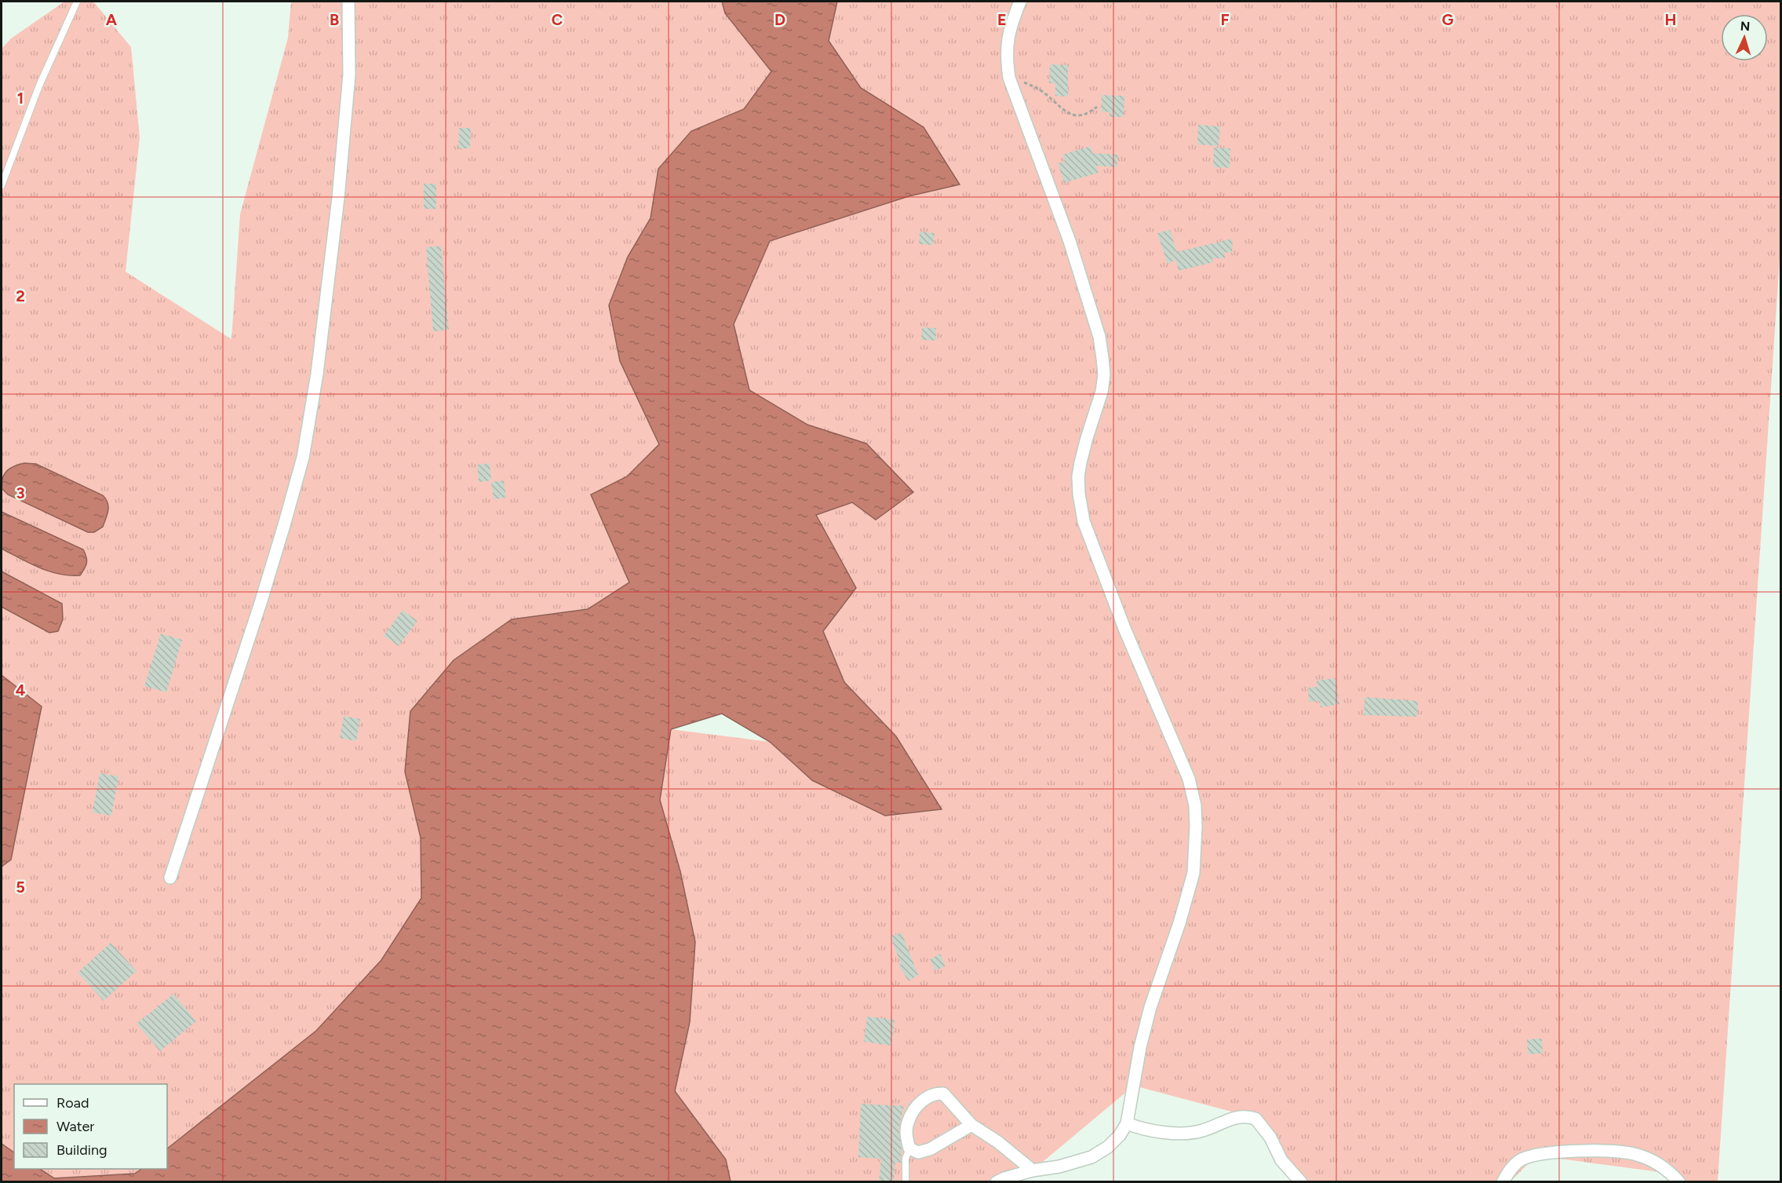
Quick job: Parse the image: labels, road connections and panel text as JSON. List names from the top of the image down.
{
  "legend": ["Road", "Water", "Building"],
  "north": "top",
  "grid": {
    "columns": [
      "A",
      "B",
      "C",
      "D",
      "E",
      "F",
      "G",
      "H"
    ],
    "rows": [
      "1",
      "2",
      "3",
      "4",
      "5"
    ]
  }
}
